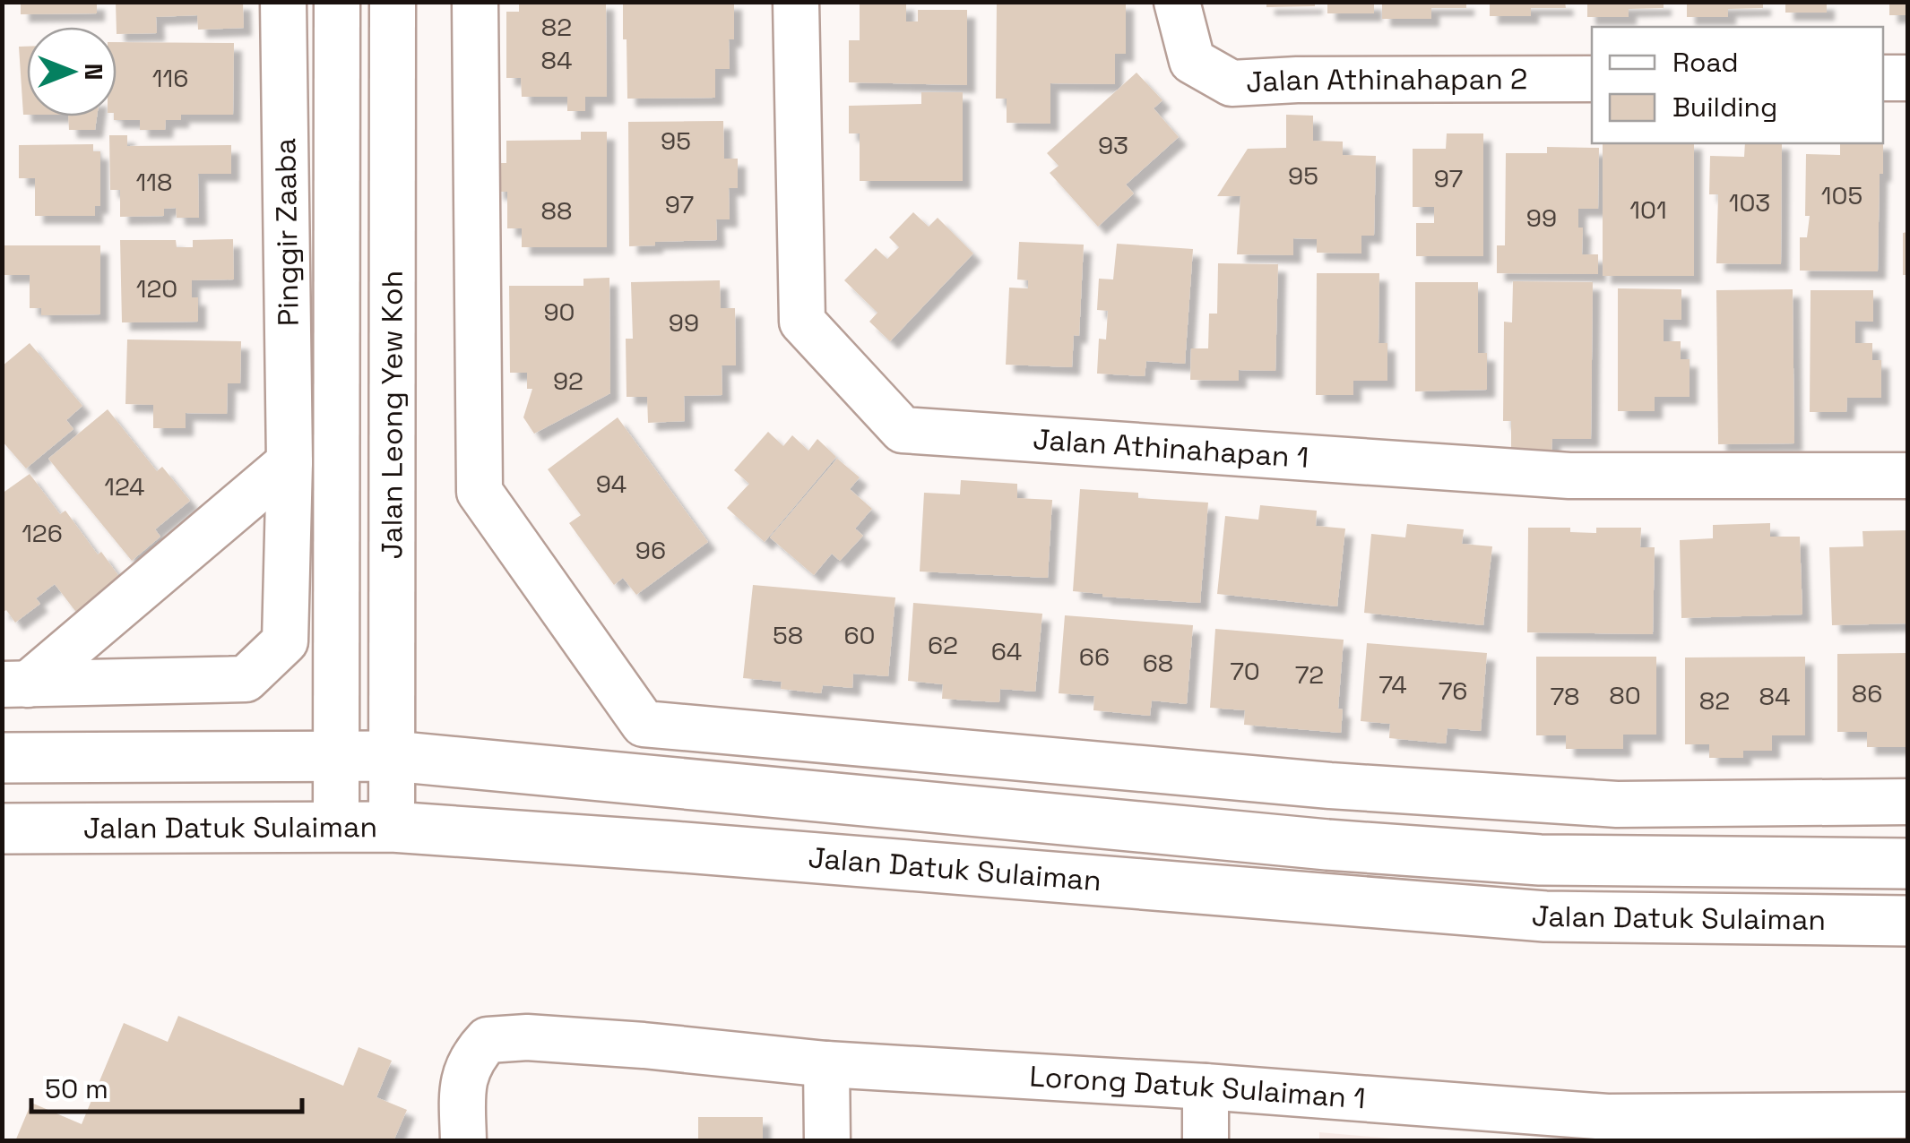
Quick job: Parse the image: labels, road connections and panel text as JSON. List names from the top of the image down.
{
  "streets": {
    "main road": ["Jalan Datuk Sulaiman"],
    "street": [
      "Jalan Athinahapan 2",
      "Pinggir Zaaba",
      "Jalan Leong Yew Koh",
      "Jalan Athinahapan 1",
      "Lorong Datuk Sulaiman 1"
    ]
  },
  "crossings": [
    ["Jalan Leong Yew Koh", "Jalan Datuk Sulaiman"]
  ],
  "house_numbers": [
    "82",
    "84",
    "116",
    "95",
    "93",
    "95",
    "97",
    "118",
    "105",
    "103",
    "97",
    "101",
    "88",
    "99",
    "120",
    "90",
    "99",
    "92",
    "94",
    "124",
    "126",
    "96",
    "58",
    "60",
    "62",
    "64",
    "66",
    "68",
    "70",
    "72",
    "74",
    "76",
    "86",
    "80",
    "78",
    "84",
    "82"
  ],
  "legend": ["Road", "Building"],
  "scale_bar": "50 m",
  "north": "right"
}
